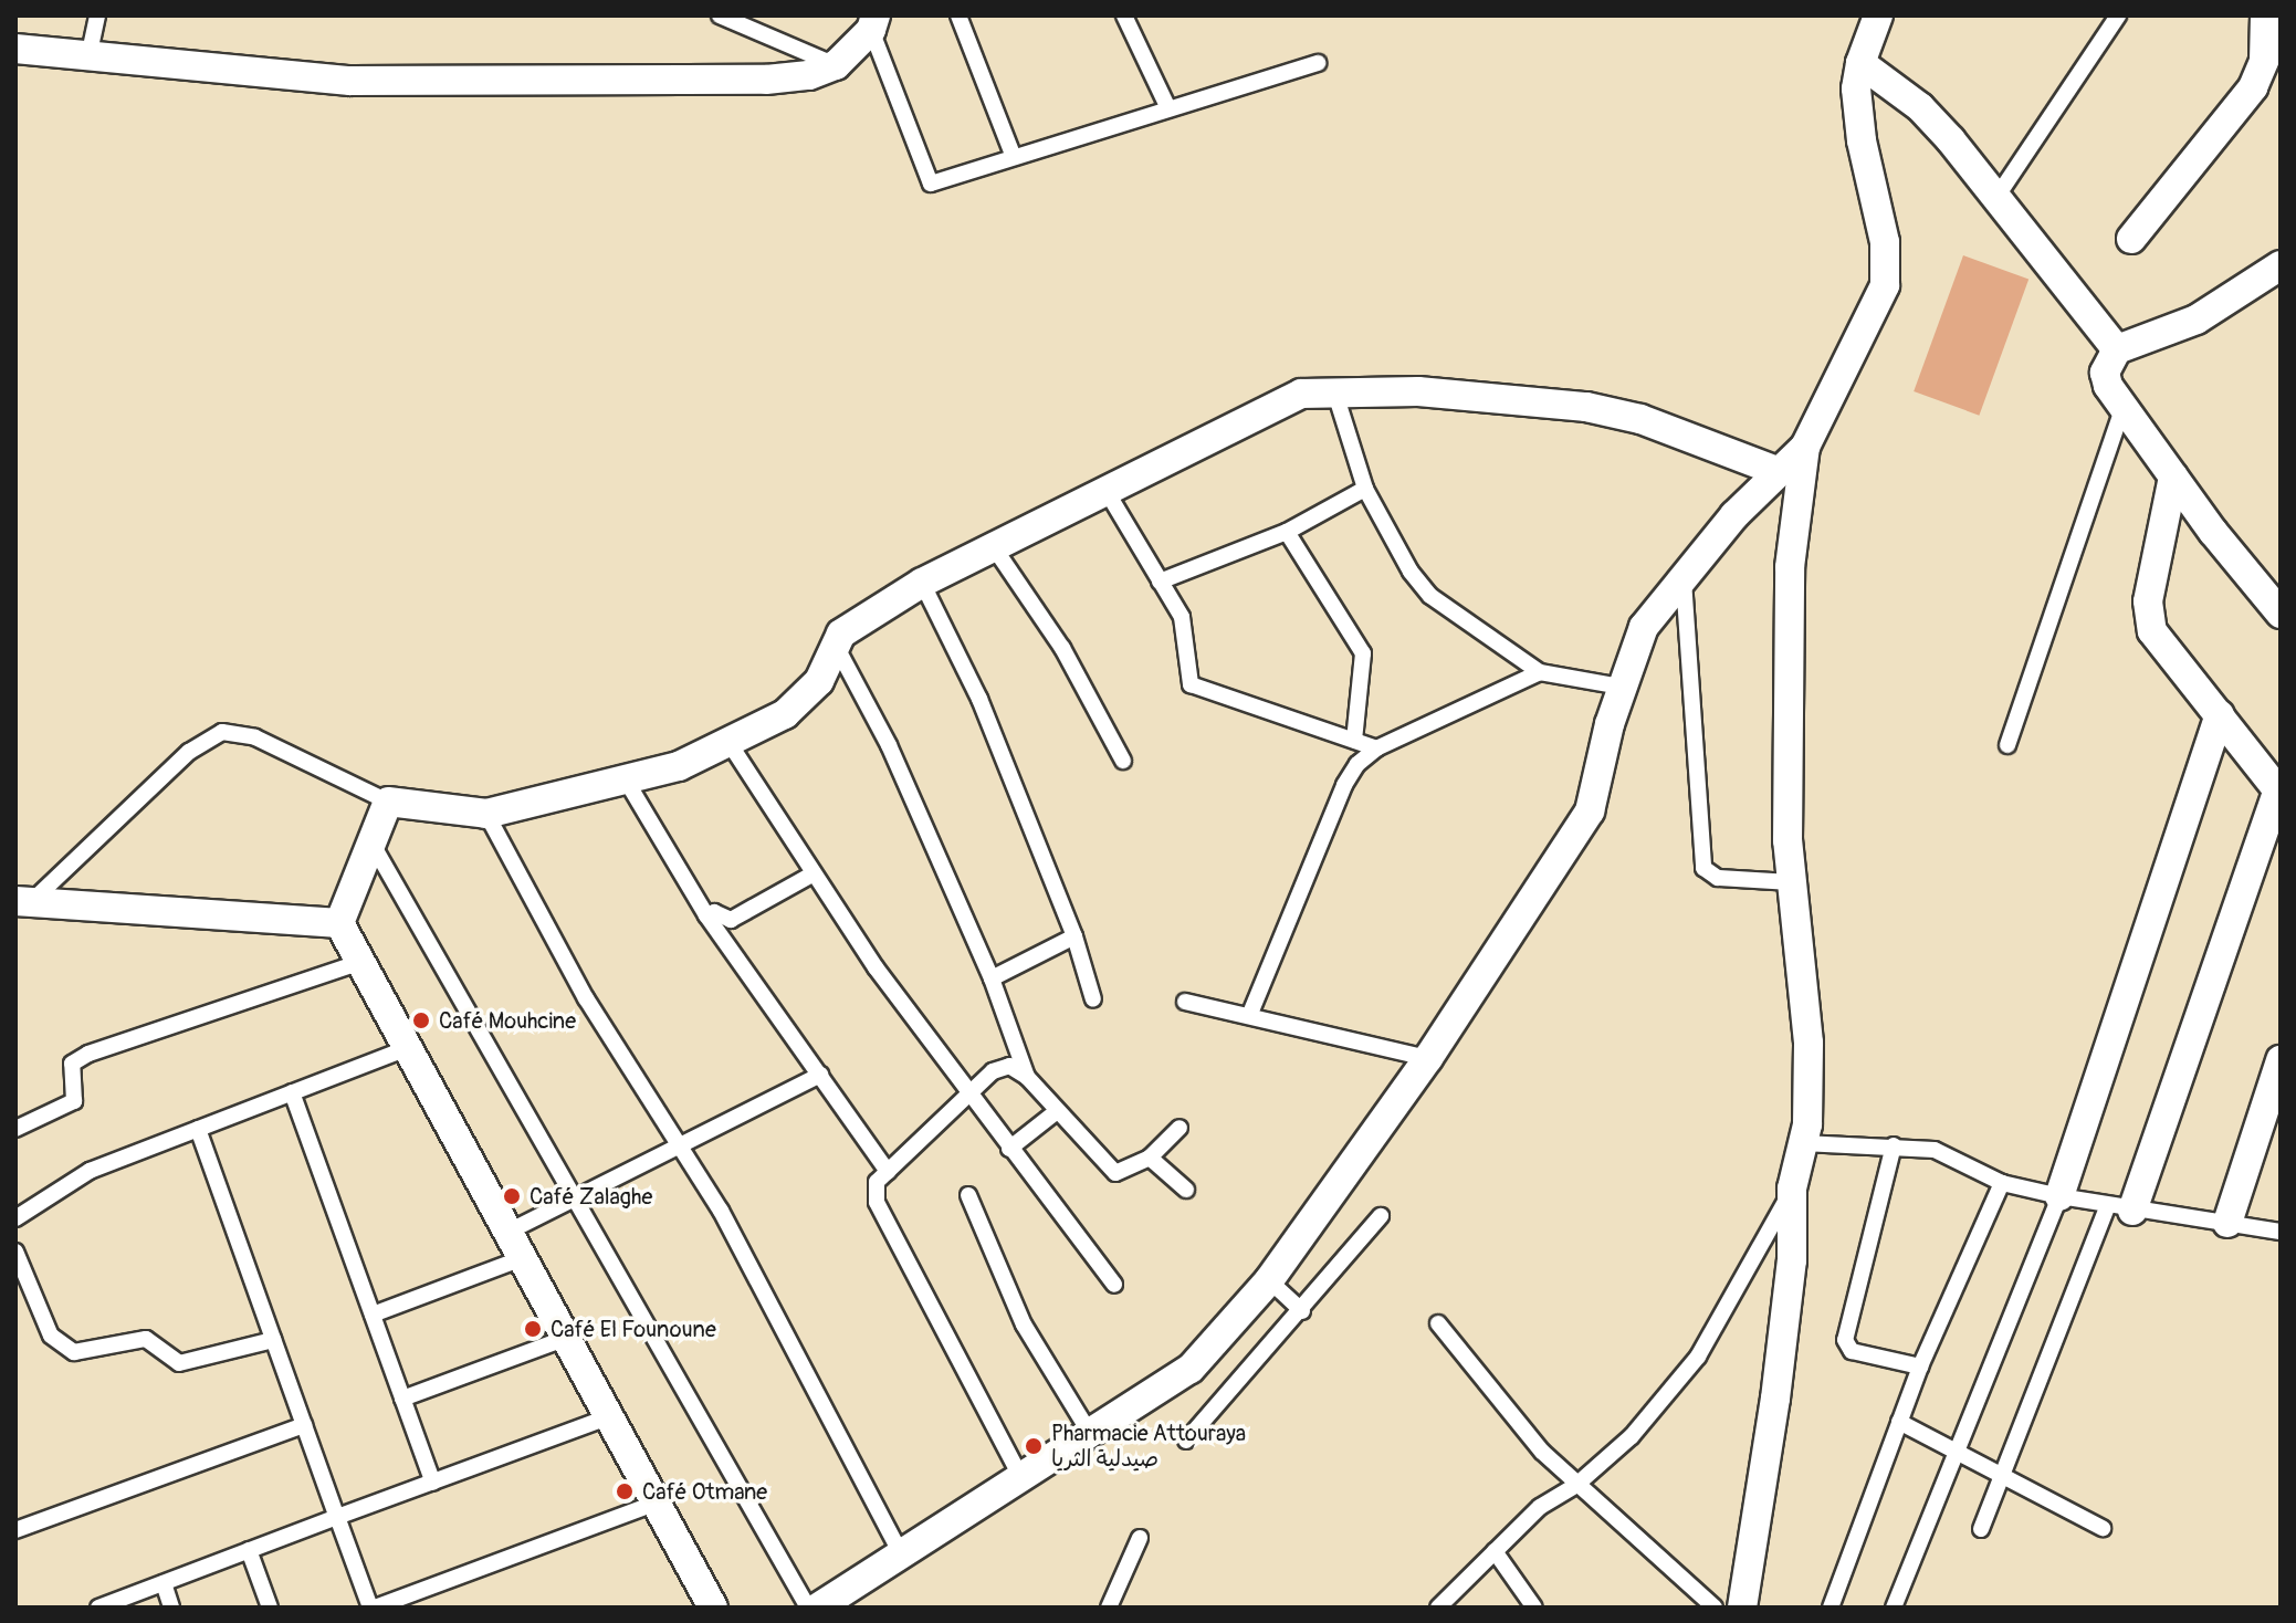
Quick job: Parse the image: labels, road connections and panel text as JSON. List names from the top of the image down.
{
  "places": [
    "Café Mouhcine",
    "Café Zalaghe",
    "Café El Founoune",
    "Pharmacie Attouraya صيدلية الثريا",
    "Café Otmane"
  ]
}
